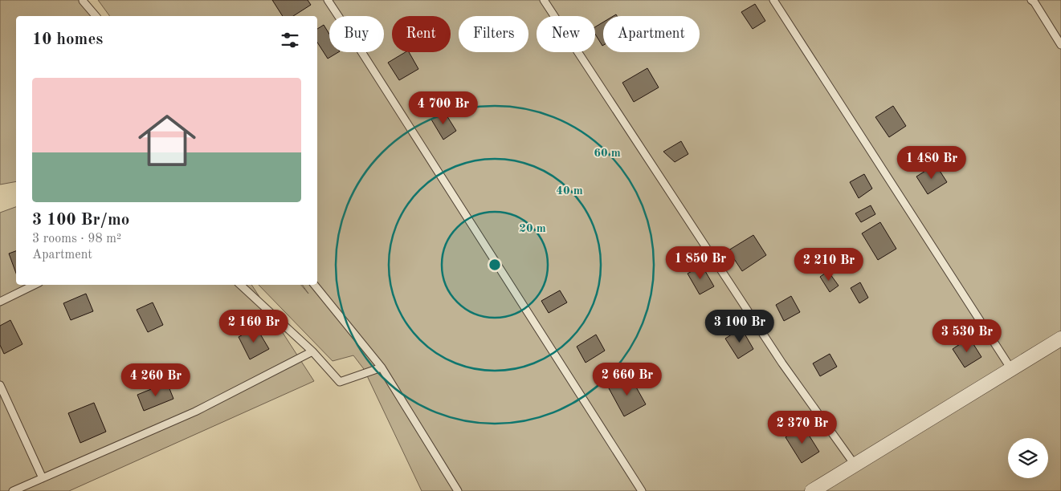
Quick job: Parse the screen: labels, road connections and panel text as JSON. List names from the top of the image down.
{
  "page": {
    "chip": [
      "Buy",
      "Rent",
      "Filters",
      "New",
      "Apartment"
    ],
    "heading": "10 homes",
    "list": [
      {
        "name": "3 100 Br/mo",
        "note": "3 rooms · 98 m² · Apartment"
      }
    ],
    "price": [
      "4 700 Br",
      "1 480 Br",
      "1 850 Br",
      "2 210 Br",
      "2 160 Br",
      "3 100 Br",
      "3 530 Br",
      "2 660 Br",
      "4 260 Br",
      "2 370 Br"
    ]
  },
  "rings": ["60 m", "40 m", "20 m"]
}
